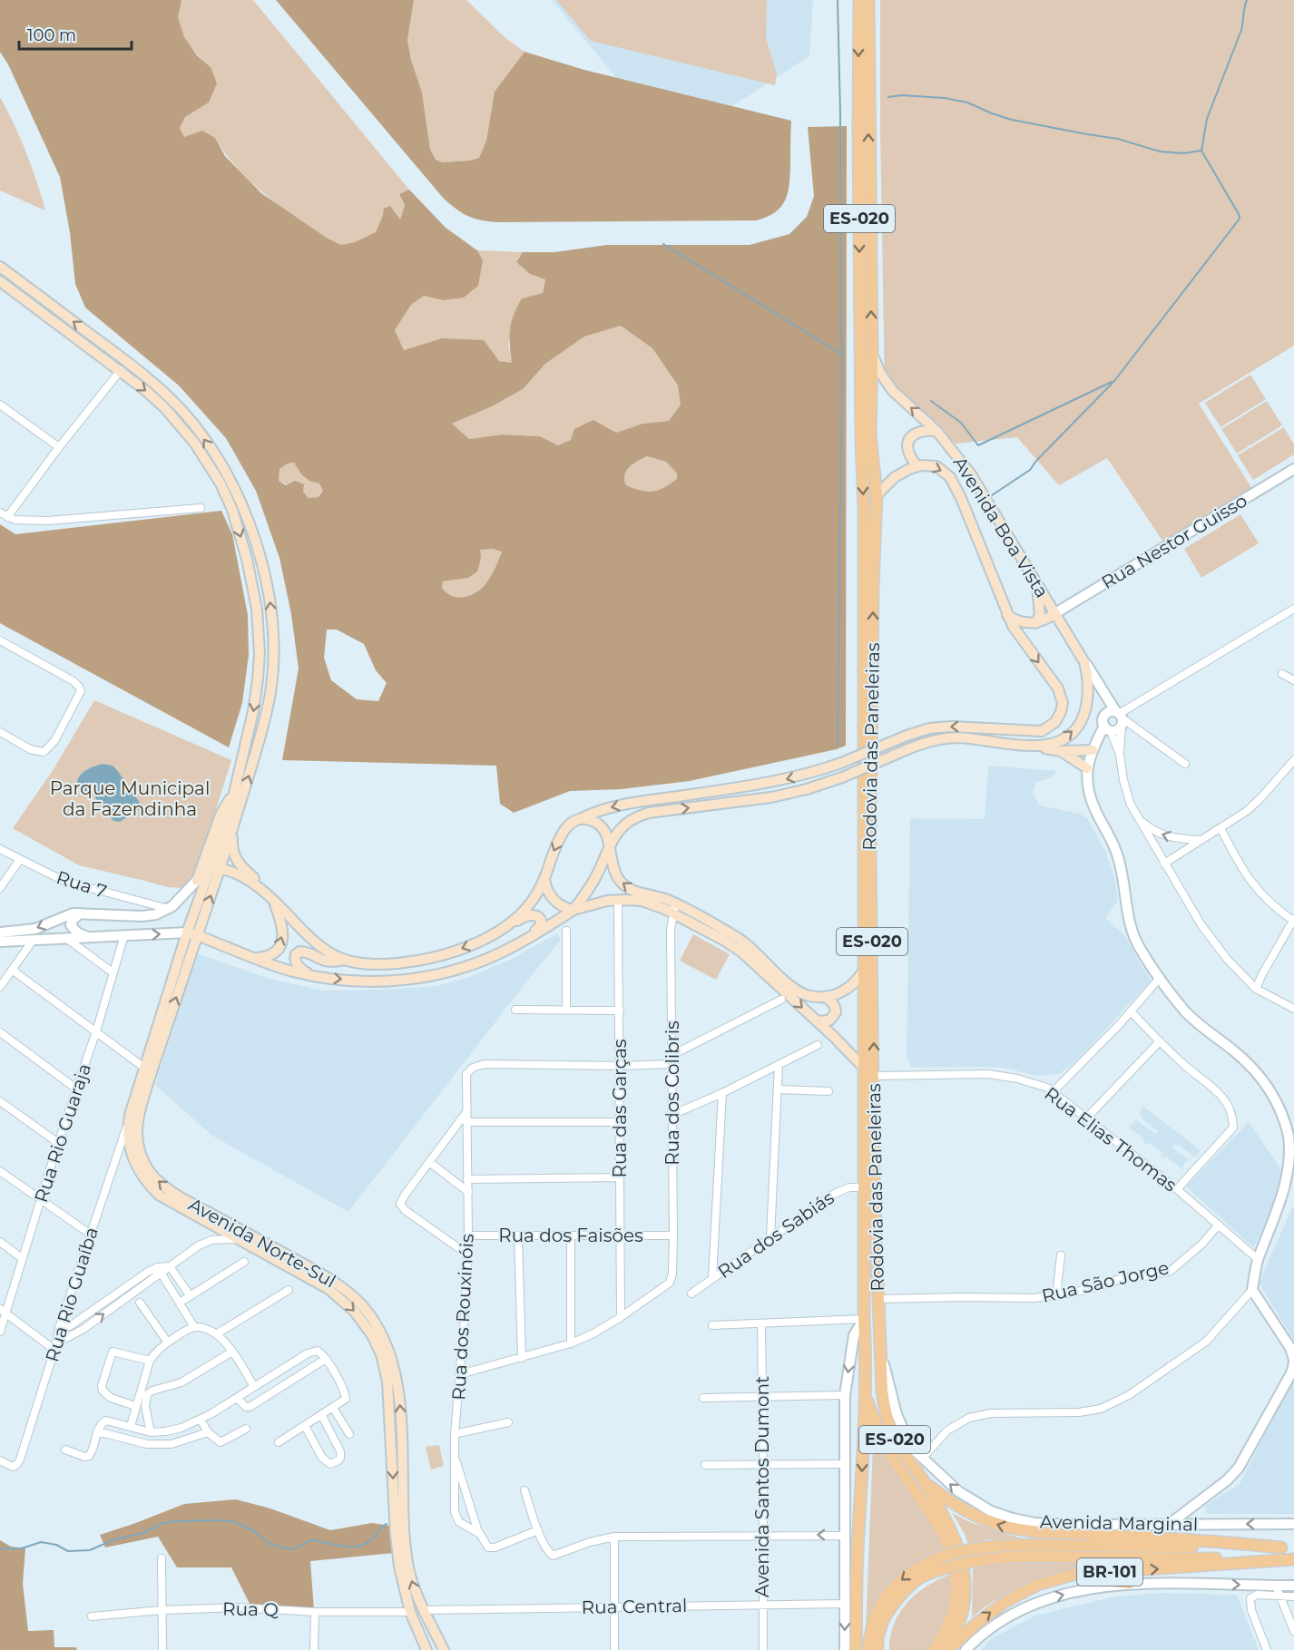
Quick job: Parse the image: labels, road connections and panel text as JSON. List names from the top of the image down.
{
  "streets": {
    "main road": [
      "ES-020",
      "Avenida Boa Vista",
      "Rodovia das Paneleiras",
      "Avenida Norte-Sul",
      "BR-101"
    ],
    "street": [
      "Rua Nestor Guisso",
      "Rua 7",
      "Rua dos Colibris",
      "Rua das Garças",
      "Rua Rio Guaraja",
      "Rua Elias Thomas",
      "Rua dos Sabiás",
      "Rua dos Faisões",
      "Rua São Jorge",
      "Rua Rio Guaíba",
      "Rua dos Rouxinóis",
      "Avenida Santos Dumont",
      "Avenida Marginal",
      "Rua Central",
      "Rua Q"
    ]
  },
  "crossings": [
    ["Avenida Boa Vista", "Rua Nestor Guisso"],
    ["Avenida Boa Vista", "Rodovia das Paneleiras"],
    ["Rodovia das Paneleiras", "Rua Elias Thomas"],
    ["Rodovia das Paneleiras", "Rua dos Sabiás"],
    ["Rodovia das Paneleiras", "Rua São Jorge"],
    ["Rodovia das Paneleiras", "Avenida Marginal"],
    ["Rua dos Colibris", "Rua das Garças"],
    ["Rua dos Colibris", "Rua dos Faisões"],
    ["Rua das Garças", "Rua dos Faisões"],
    ["Rua das Garças", "Rua dos Rouxinóis"],
    ["Rua Elias Thomas", "Rua São Jorge"],
    ["Rua dos Faisões", "Rua dos Rouxinóis"],
    ["Avenida Norte-Sul", "Rua Rio Guaíba"],
    ["Avenida Norte-Sul", "Rua Central"],
    ["Avenida Norte-Sul", "Rua Q"],
    ["Avenida Santos Dumont", "Rua Central"]
  ],
  "parks": ["Parque Municipal da Fazendinha"],
  "scale_bar": "100 m"
}
